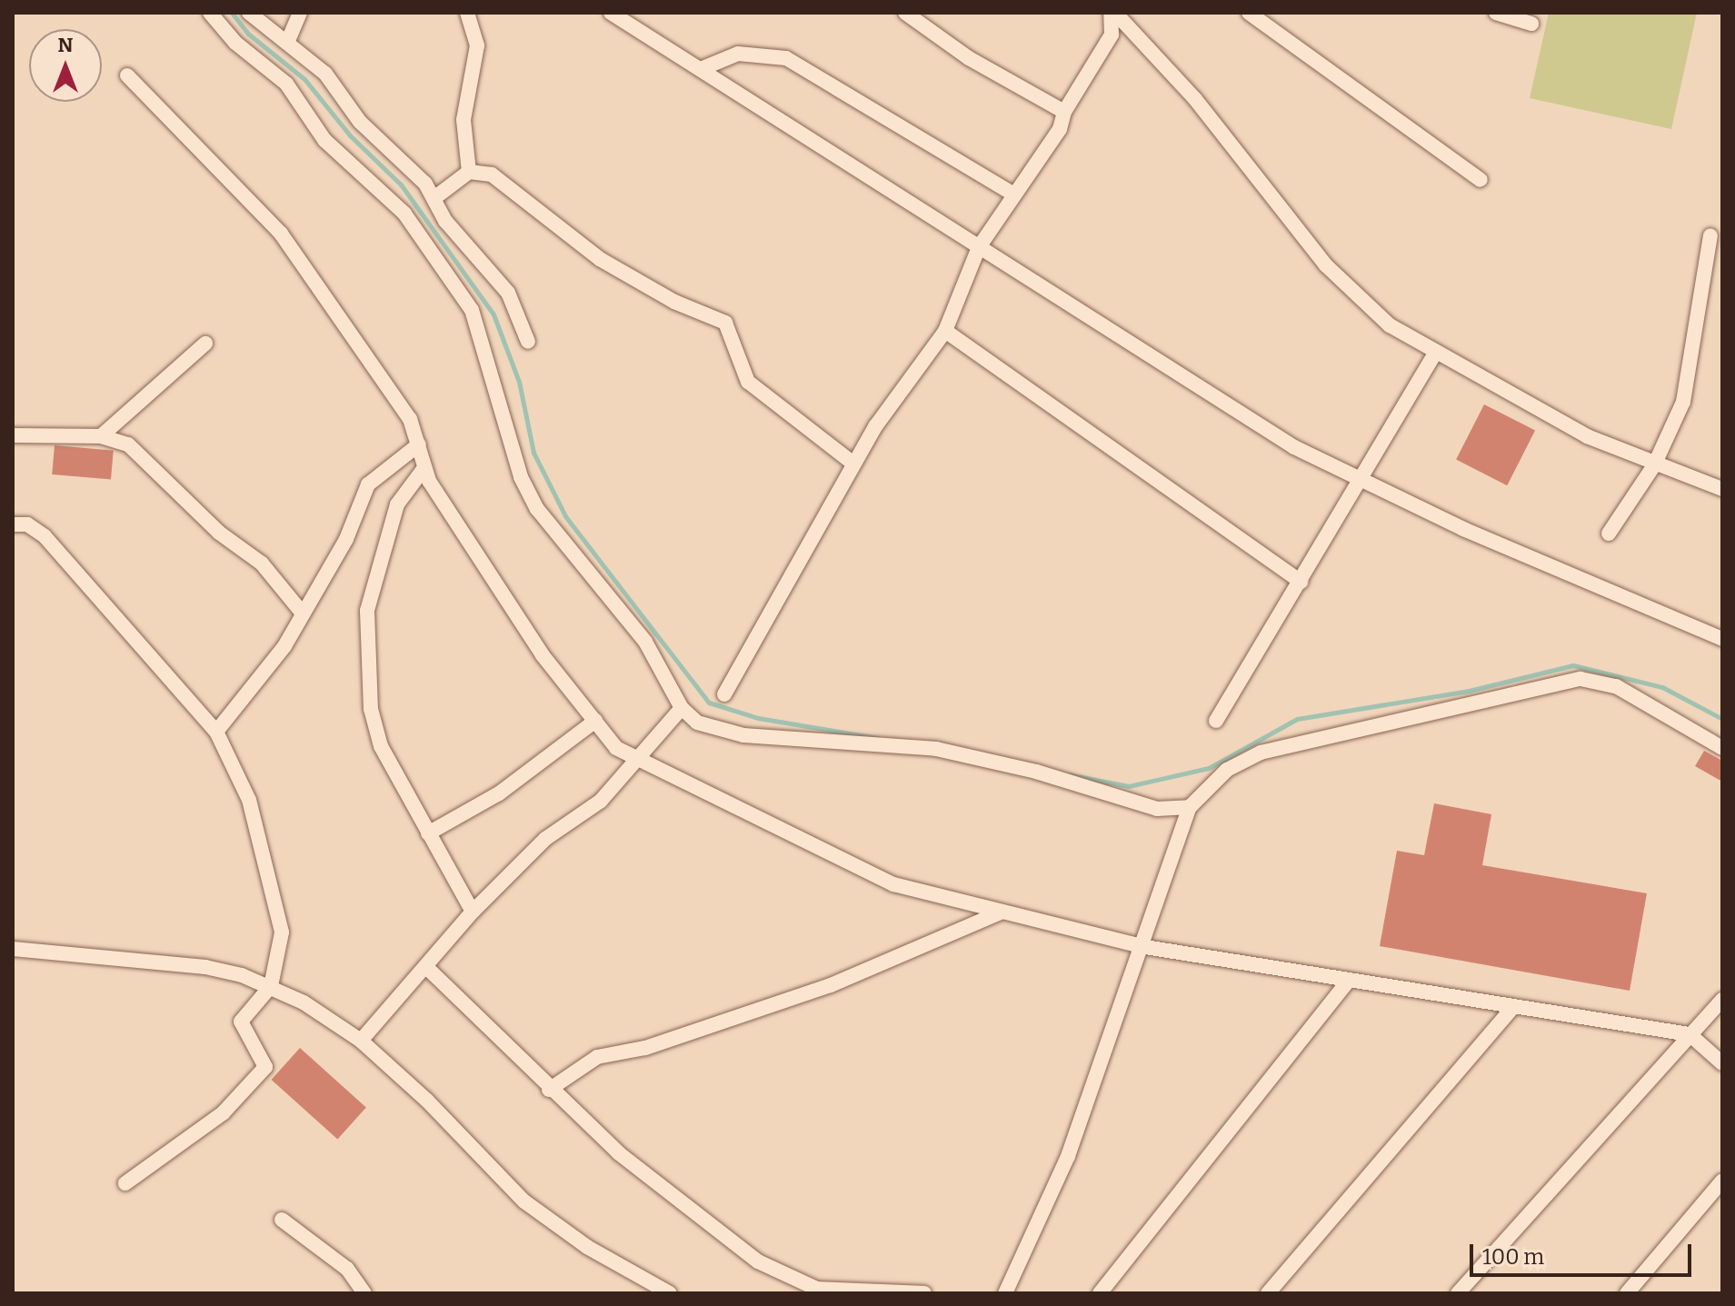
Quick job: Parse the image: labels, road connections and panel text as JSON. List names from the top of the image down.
{
  "scale_bar": "100 m",
  "north": "top"
}
